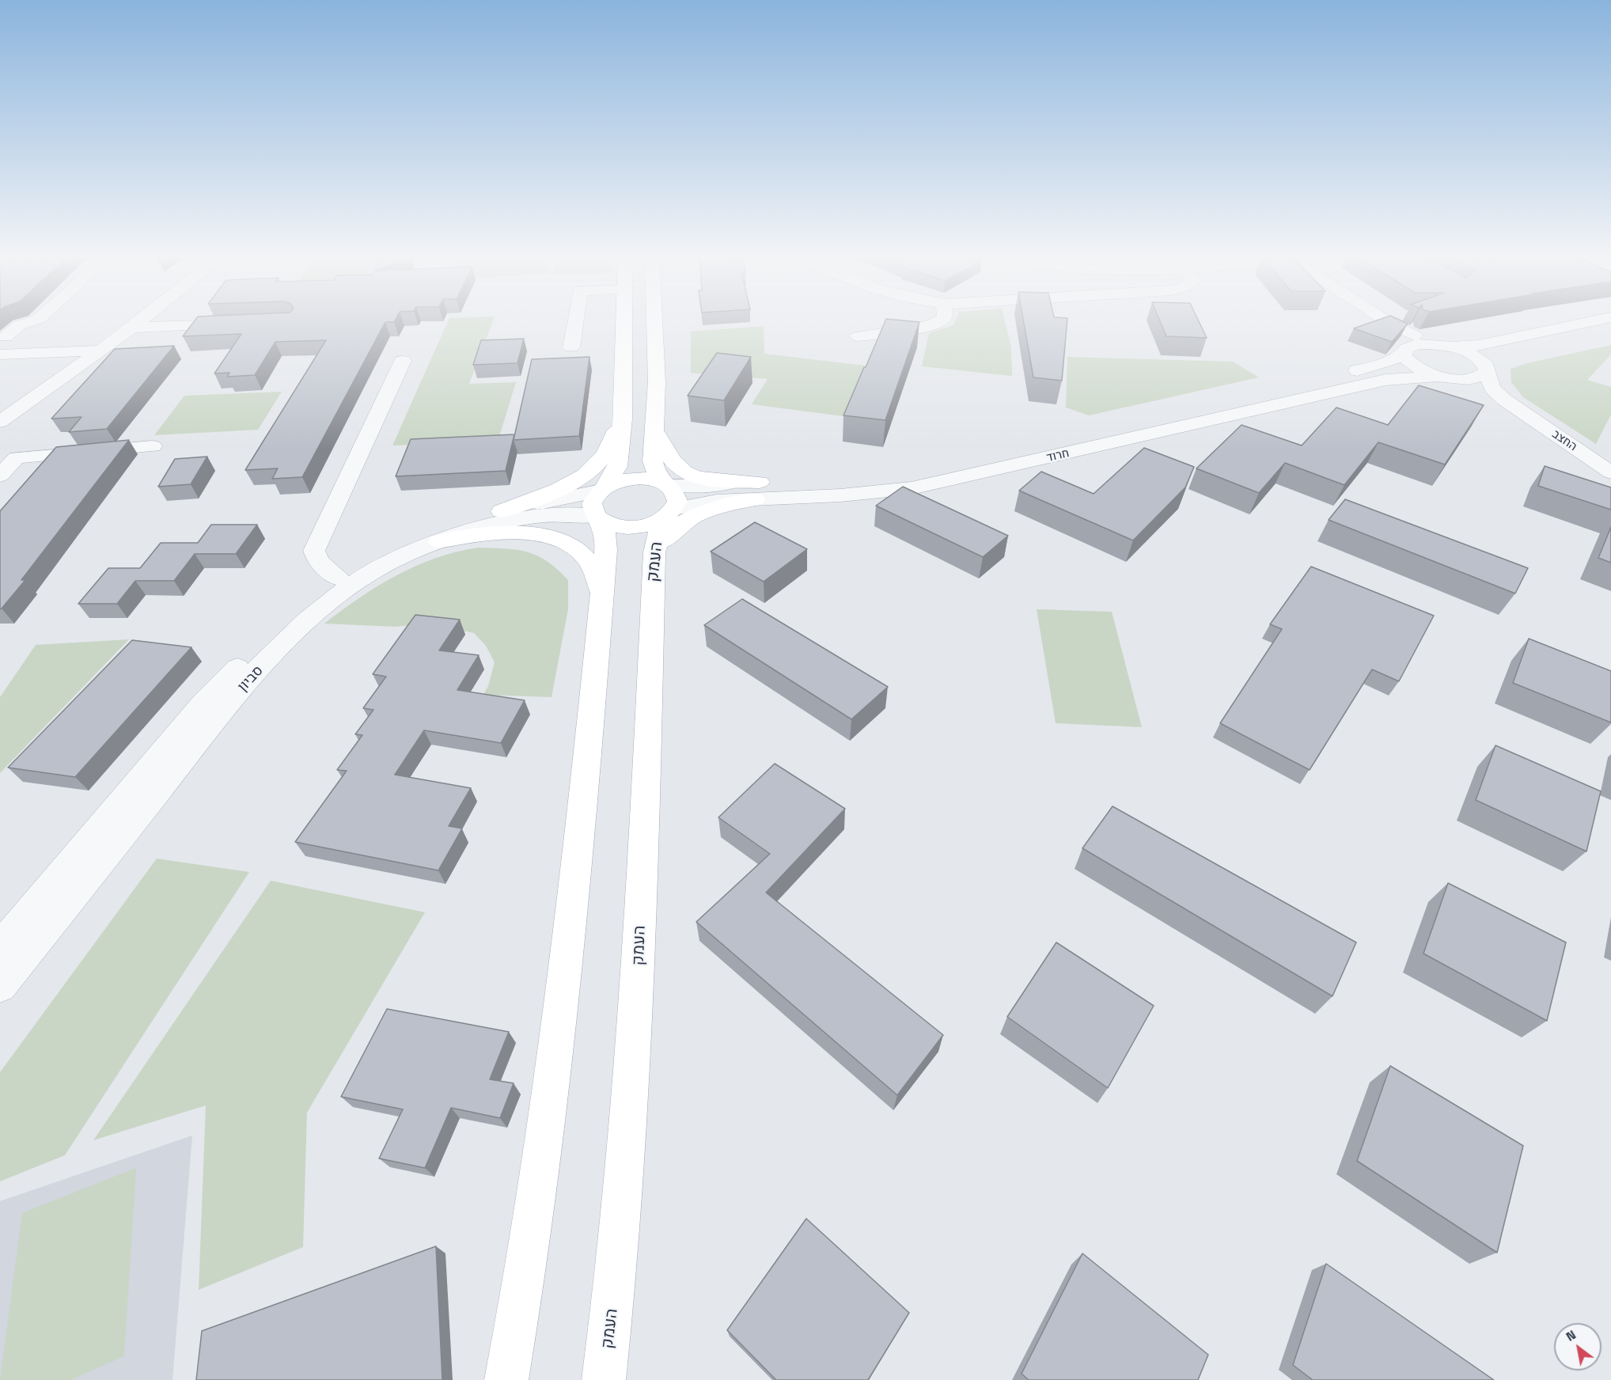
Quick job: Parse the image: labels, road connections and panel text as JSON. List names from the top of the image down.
{
  "streets": {
    "main road": ["העמק"],
    "street": ["החצב", "חרוד", "סביון"]
  },
  "crossings": [
    ["החצב", "חרוד"],
    ["חרוד", "העמק"]
  ],
  "north": "top left"
}
